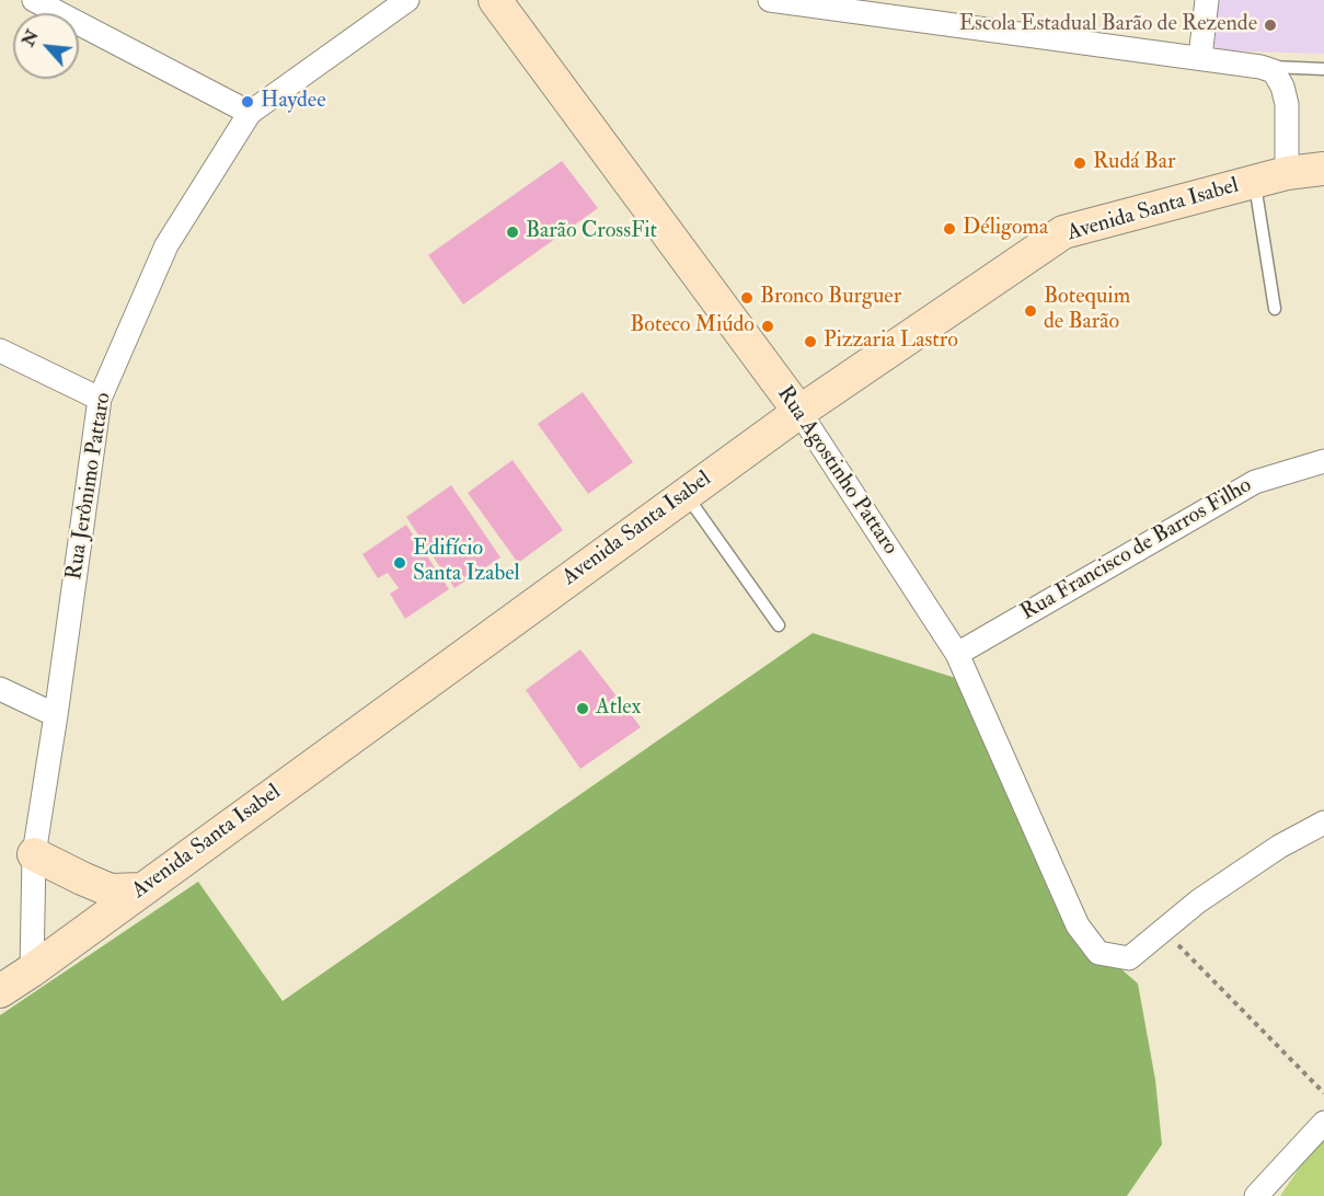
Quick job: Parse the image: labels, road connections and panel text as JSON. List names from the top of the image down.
{
  "streets": {
    "main road": ["Avenida Santa Isabel", "Rua Agostinho Pattaro"],
    "street": ["Rua Jerônimo Pattaro", "Rua Francisco de Barros Filho"]
  },
  "crossings": [
    ["Avenida Santa Isabel", "Rua Agostinho Pattaro"],
    ["Avenida Santa Isabel", "Rua Jerônimo Pattaro"],
    ["Rua Agostinho Pattaro", "Rua Francisco de Barros Filho"]
  ],
  "places": [
    "Escola Estadual Barão de Rezende",
    "Haydee",
    "Rudá Bar",
    "Déligoma",
    "Barão CrossFit",
    "Bronco Burguer",
    "Botequim de Barão",
    "Boteco Miúdo",
    "Pizzaria Lastro",
    "Edifício Santa Izabel",
    "Atlex"
  ],
  "north": "top left"
}
